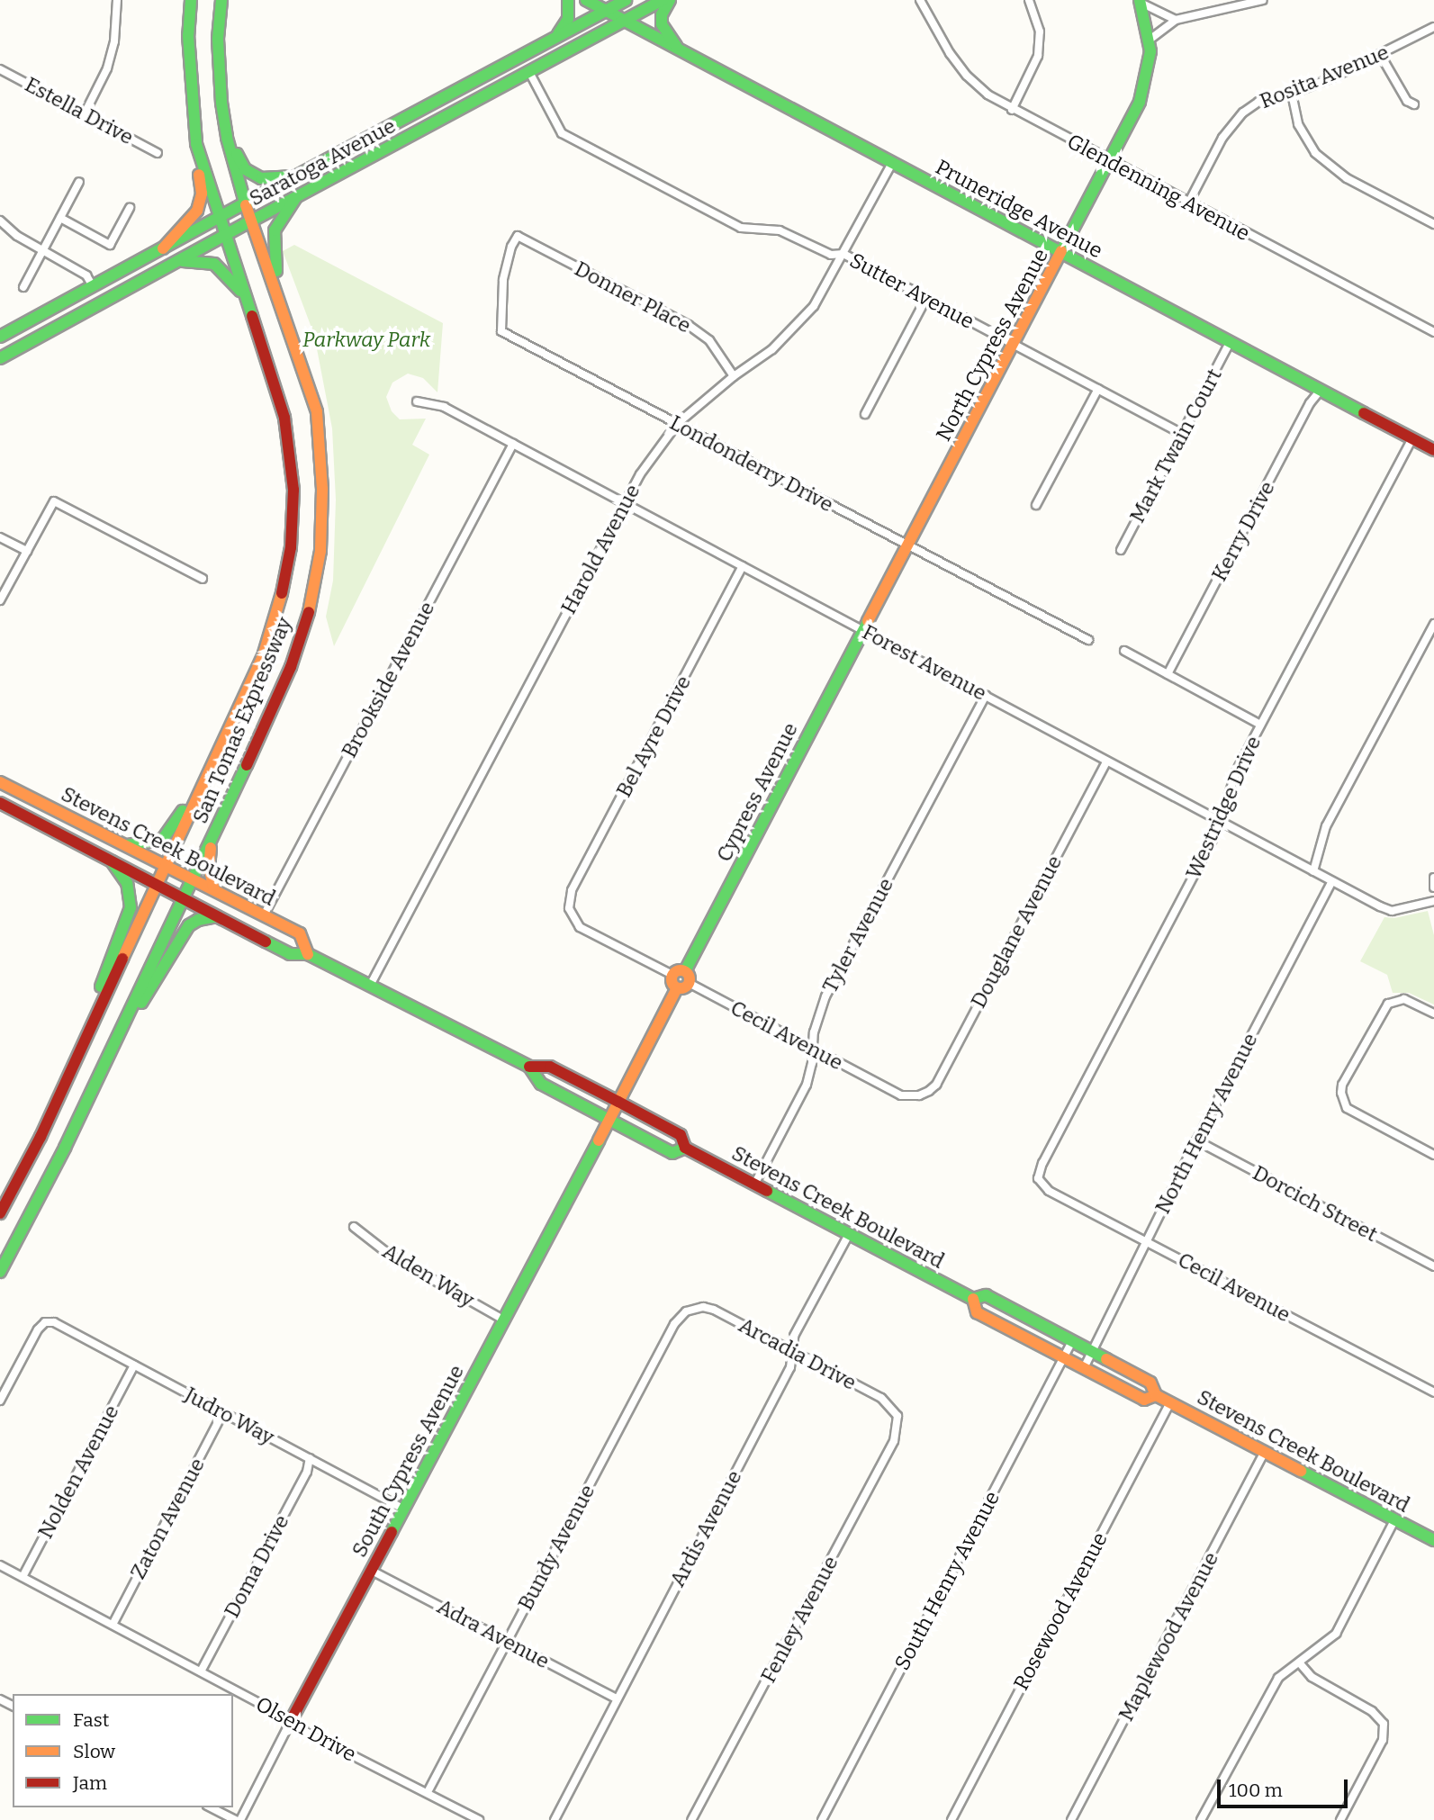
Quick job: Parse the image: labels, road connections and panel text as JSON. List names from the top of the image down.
{
  "streets": {
    "main road": [
      "Saratoga Avenue",
      "Pruneridge Avenue",
      "North Cypress Avenue",
      "San Tomas Expressway",
      "Cypress Avenue",
      "Stevens Creek Boulevard",
      "South Cypress Avenue"
    ],
    "street": [
      "Rosita Avenue",
      "Estella Drive",
      "Glendenning Avenue",
      "Sutter Avenue",
      "Donner Place",
      "Mark Twain Court",
      "Londonderry Drive",
      "Kerry Drive",
      "Harold Avenue",
      "Forest Avenue",
      "Brookside Avenue",
      "Bel Ayre Drive",
      "Westridge Drive",
      "Douglane Avenue",
      "Tyler Avenue",
      "Cecil Avenue",
      "North Henry Avenue",
      "Dorcich Street",
      "Alden Way",
      "Arcadia Drive",
      "Judro Way",
      "Nolden Avenue",
      "Zaton Avenue",
      "Ardis Avenue",
      "Bundy Avenue",
      "Doma Drive",
      "South Henry Avenue",
      "Rosewood Avenue",
      "Fenley Avenue",
      "Adra Avenue",
      "Maplewood Avenue",
      "Olsen Drive"
    ]
  },
  "crossings": [
    ["Rosita Avenue", "Glendenning Avenue"],
    ["Saratoga Avenue", "Pruneridge Avenue"],
    ["Saratoga Avenue", "Sutter Avenue"],
    ["Saratoga Avenue", "San Tomas Expressway"],
    ["Glendenning Avenue", "North Cypress Avenue"],
    ["Pruneridge Avenue", "North Cypress Avenue"],
    ["Pruneridge Avenue", "Mark Twain Court"],
    ["Pruneridge Avenue", "Kerry Drive"],
    ["Pruneridge Avenue", "Harold Avenue"],
    ["Pruneridge Avenue", "Westridge Drive"],
    ["Sutter Avenue", "North Cypress Avenue"],
    ["Sutter Avenue", "Mark Twain Court"],
    ["Sutter Avenue", "Harold Avenue"],
    ["Donner Place", "Londonderry Drive"],
    ["Donner Place", "Harold Avenue"],
    ["North Cypress Avenue", "Londonderry Drive"],
    ["North Cypress Avenue", "Forest Avenue"],
    ["North Cypress Avenue", "Cypress Avenue"],
    ["Londonderry Drive", "Harold Avenue"],
    ["Harold Avenue", "Forest Avenue"],
    ["Harold Avenue", "Stevens Creek Boulevard"],
    ["Forest Avenue", "Brookside Avenue"],
    ["Forest Avenue", "Bel Ayre Drive"],
    ["Forest Avenue", "Cypress Avenue"],
    ["Forest Avenue", "Westridge Drive"],
    ["Forest Avenue", "Douglane Avenue"],
    ["Forest Avenue", "Tyler Avenue"],
    ["Forest Avenue", "North Henry Avenue"],
    ["Brookside Avenue", "Stevens Creek Boulevard"],
    ["San Tomas Expressway", "Stevens Creek Boulevard"],
    ["Bel Ayre Drive", "Cypress Avenue"],
    ["Bel Ayre Drive", "Cecil Avenue"],
    ["Cypress Avenue", "Cecil Avenue"],
    ["Westridge Drive", "Cecil Avenue"],
    ["Stevens Creek Boulevard", "Tyler Avenue"],
    ["Stevens Creek Boulevard", "North Henry Avenue"],
    ["Stevens Creek Boulevard", "South Cypress Avenue"],
    ["Stevens Creek Boulevard", "Ardis Avenue"],
    ["Stevens Creek Boulevard", "South Henry Avenue"],
    ["Stevens Creek Boulevard", "Rosewood Avenue"],
    ["Stevens Creek Boulevard", "Maplewood Avenue"],
    ["Douglane Avenue", "Cecil Avenue"],
    ["Tyler Avenue", "Cecil Avenue"],
    ["Cecil Avenue", "North Henry Avenue"],
    ["North Henry Avenue", "Dorcich Street"],
    ["Alden Way", "South Cypress Avenue"],
    ["Arcadia Drive", "Ardis Avenue"],
    ["Arcadia Drive", "Bundy Avenue"],
    ["Arcadia Drive", "Fenley Avenue"],
    ["Judro Way", "South Cypress Avenue"],
    ["Judro Way", "Nolden Avenue"],
    ["Judro Way", "Zaton Avenue"],
    ["Judro Way", "Doma Drive"],
    ["South Cypress Avenue", "Adra Avenue"],
    ["South Cypress Avenue", "Olsen Drive"],
    ["Nolden Avenue", "Olsen Drive"],
    ["Zaton Avenue", "Olsen Drive"],
    ["Ardis Avenue", "Adra Avenue"],
    ["Bundy Avenue", "Adra Avenue"],
    ["Bundy Avenue", "Olsen Drive"],
    ["Doma Drive", "Olsen Drive"]
  ],
  "parks": ["Parkway Park"],
  "legend": ["Fast", "Slow", "Jam"],
  "scale_bar": "100 m"
}
